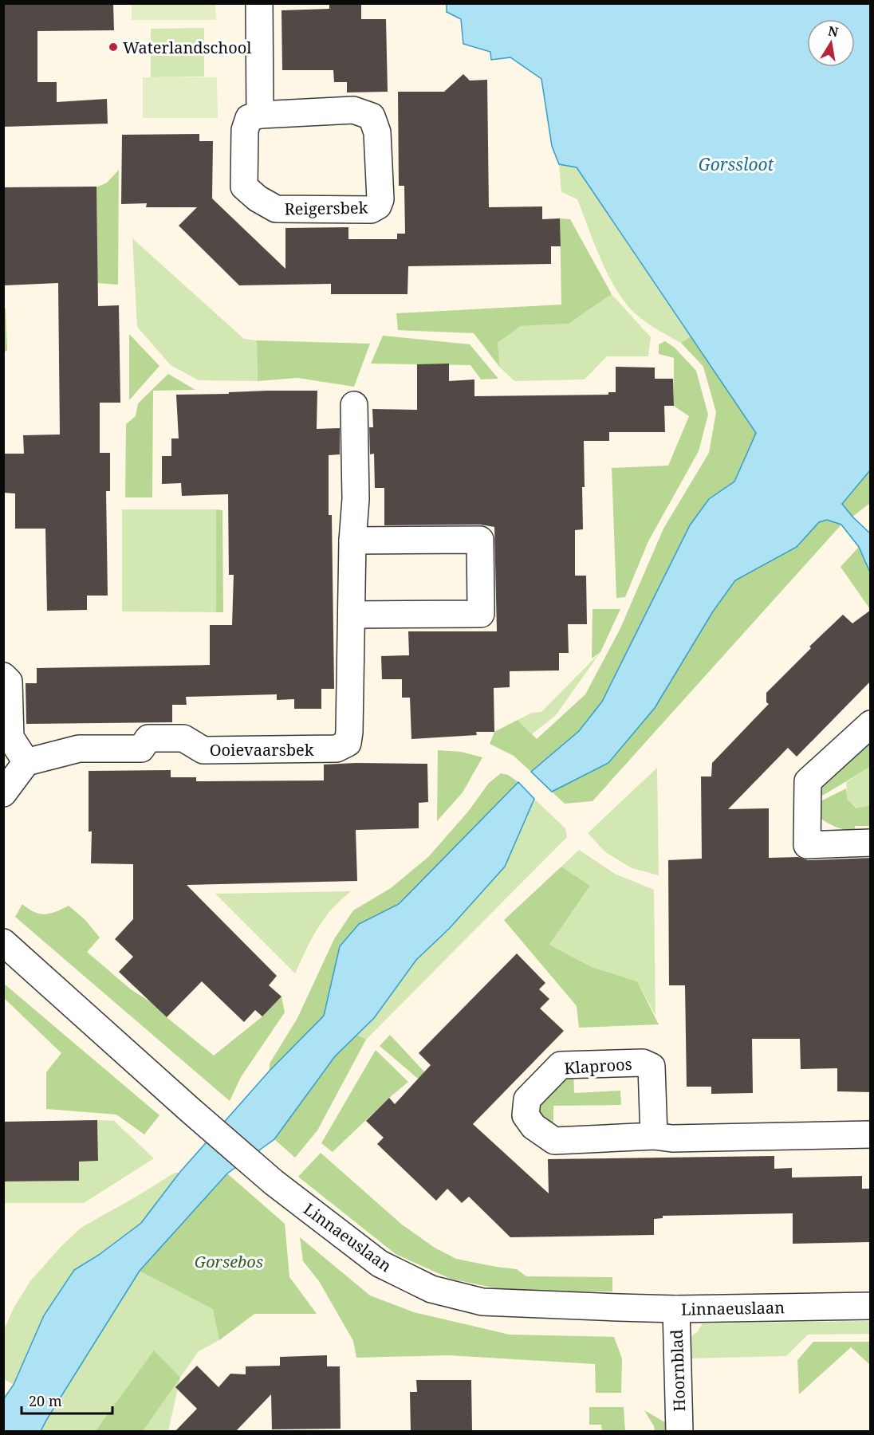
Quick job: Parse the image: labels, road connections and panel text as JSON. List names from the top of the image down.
{
  "streets": {
    "street": [
      "Reigersbek",
      "Ooievaarsbek",
      "Klaproos",
      "Linnaeuslaan",
      "Hoornblad"
    ]
  },
  "crossings": [
    ["Linnaeuslaan", "Hoornblad"]
  ],
  "water": ["Gorssloot"],
  "parks": ["Gorsebos"],
  "places": ["Waterlandschool"],
  "scale_bar": "20 m",
  "north": "top"
}
